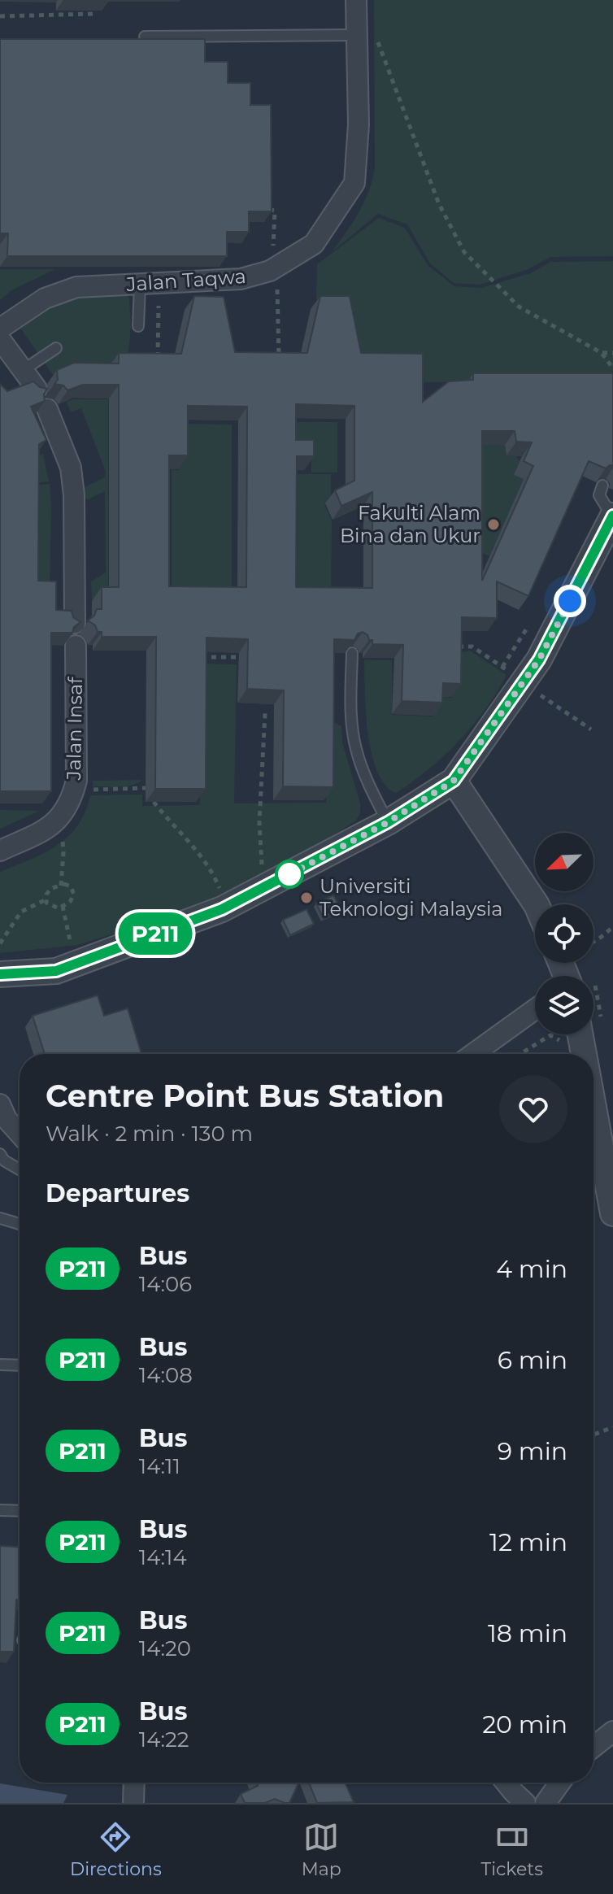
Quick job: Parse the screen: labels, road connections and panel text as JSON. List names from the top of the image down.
{
  "streets": {
    "street": ["Jalan Taqwa", "Jalan Insaf"]
  },
  "places": ["Fakulti Alam Bina dan Ukur", "Universiti Teknologi Malaysia"],
  "lines": ["bus line P211"],
  "north": "bottom left",
  "page": {
    "on_map": "P211",
    "heading": [
      ["Centre Point Bus Station", "Walk · 2 min · 130 m"],
      "Departures"
    ],
    "list": [
      {
        "mark": "P211",
        "name": "Bus",
        "note": "14:06",
        "value": "4 min"
      },
      {
        "mark": "P211",
        "name": "Bus",
        "note": "14:08",
        "value": "6 min"
      },
      {
        "mark": "P211",
        "name": "Bus",
        "note": "14:11",
        "value": "9 min"
      },
      {
        "mark": "P211",
        "name": "Bus",
        "note": "14:14",
        "value": "12 min"
      },
      {
        "mark": "P211",
        "name": "Bus",
        "note": "14:20",
        "value": "18 min"
      },
      {
        "mark": "P211",
        "name": "Bus",
        "note": "14:22",
        "value": "20 min"
      }
    ],
    "tabs": ["Directions", "Map", "Tickets"]
  }
}
